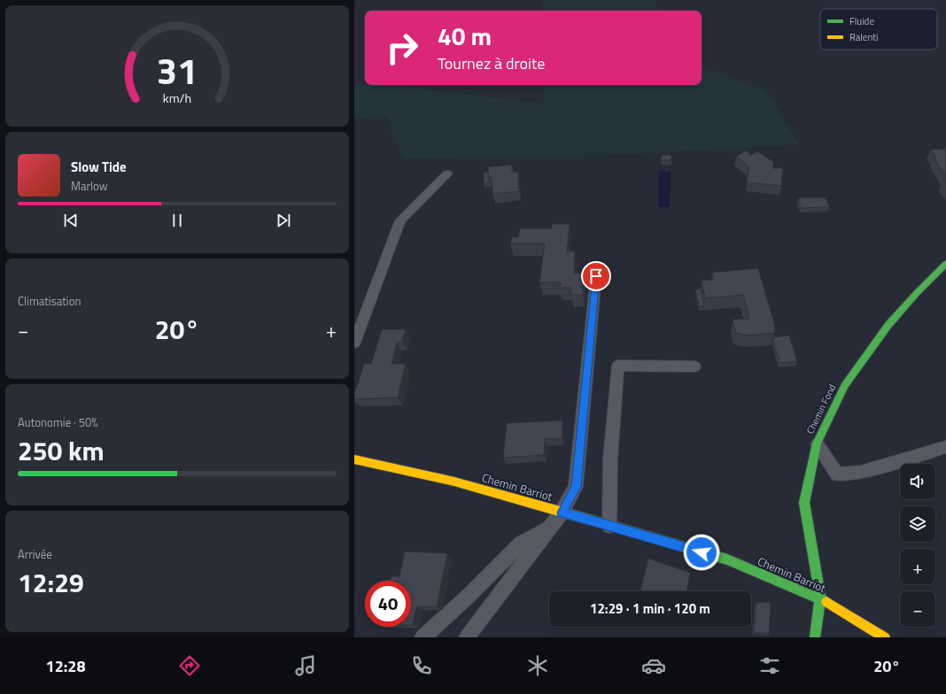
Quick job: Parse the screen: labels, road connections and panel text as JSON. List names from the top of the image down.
{
  "streets": {
    "street": ["Chemin Fond", "Chemin Barriot"]
  },
  "crossings": [
    ["Chemin Fond", "Chemin Barriot"]
  ],
  "legend": ["Fluide", "Ralenti"],
  "page": {
    "turn": ["40 m", "Tournez à droite"],
    "song": ["Slow Tide", "Marlow"],
    "tile": [
      "Climatisation",
      ["Autonomie · 50%", "250 km"],
      ["Arrivée", "12:29"]
    ],
    "heat": ["−", "20°", "+"],
    "map_buttons": ["+", "−"],
    "limit": "40",
    "trip": "12:29 · 1 min · 120 m",
    "tabs": ["12:28", "20°"],
    "gauge": ["31", "km/h"]
  }
}
